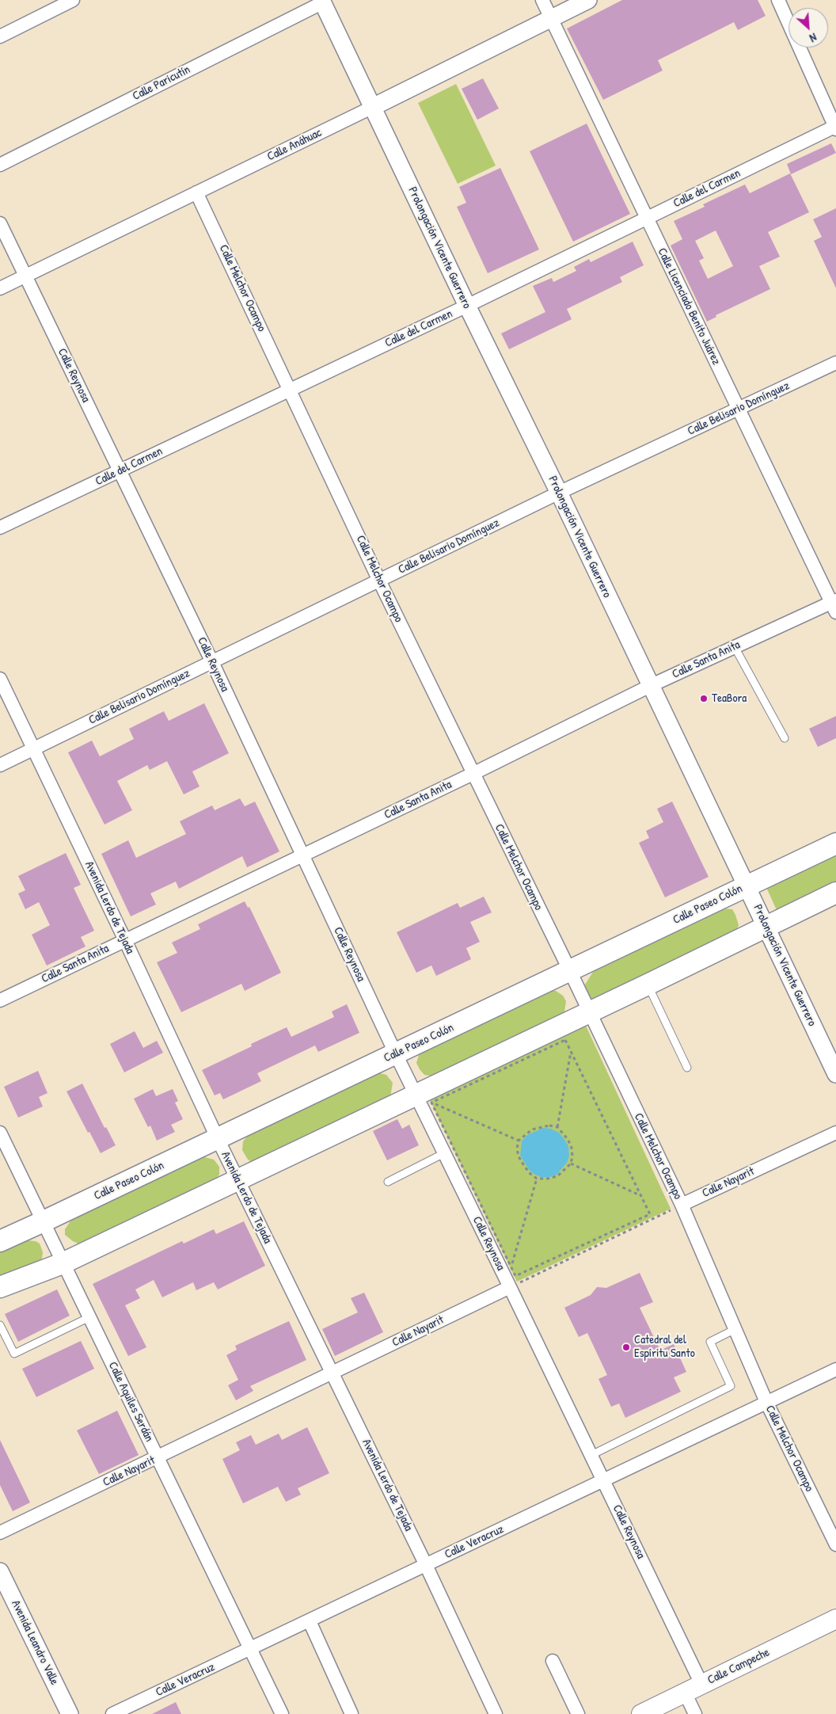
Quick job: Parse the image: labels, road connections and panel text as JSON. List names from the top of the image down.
{
  "streets": {
    "main road": ["Calle Paseo Colón", "Calle Campeche"],
    "street": [
      "Calle Paricutín",
      "Calle Anáhuac",
      "Calle del Carmen",
      "Prolongación Vicente Guerrero",
      "Calle Melchor Ocampo",
      "Calle Licenciado Benito Juárez",
      "Calle Reynosa",
      "Calle Belisario Domínguez",
      "Calle Santa Anita",
      "Avenida Lerdo de Tejada",
      "Calle Nayarit",
      "Calle Aquiles Serdán",
      "Calle Veracruz",
      "Avenida Leandro Valle"
    ]
  },
  "crossings": [
    ["Calle Paricutín", "Prolongación Vicente Guerrero"],
    ["Calle Anáhuac", "Prolongación Vicente Guerrero"],
    ["Calle Anáhuac", "Calle Melchor Ocampo"],
    ["Calle Anáhuac", "Calle Licenciado Benito Juárez"],
    ["Calle Anáhuac", "Calle Reynosa"],
    ["Calle del Carmen", "Prolongación Vicente Guerrero"],
    ["Calle del Carmen", "Calle Melchor Ocampo"],
    ["Calle del Carmen", "Calle Licenciado Benito Juárez"],
    ["Calle del Carmen", "Calle Reynosa"],
    ["Prolongación Vicente Guerrero", "Calle Belisario Domínguez"],
    ["Prolongación Vicente Guerrero", "Calle Santa Anita"],
    ["Prolongación Vicente Guerrero", "Calle Paseo Colón"],
    ["Calle Melchor Ocampo", "Calle Belisario Domínguez"],
    ["Calle Melchor Ocampo", "Calle Santa Anita"],
    ["Calle Melchor Ocampo", "Calle Paseo Colón"],
    ["Calle Melchor Ocampo", "Calle Nayarit"],
    ["Calle Melchor Ocampo", "Calle Veracruz"],
    ["Calle Licenciado Benito Juárez", "Calle Belisario Domínguez"],
    ["Calle Licenciado Benito Juárez", "Calle Santa Anita"],
    ["Calle Reynosa", "Calle Belisario Domínguez"],
    ["Calle Reynosa", "Calle Santa Anita"],
    ["Calle Reynosa", "Calle Paseo Colón"],
    ["Calle Reynosa", "Calle Nayarit"],
    ["Calle Reynosa", "Calle Veracruz"],
    ["Calle Reynosa", "Calle Campeche"],
    ["Calle Belisario Domínguez", "Avenida Lerdo de Tejada"],
    ["Calle Santa Anita", "Avenida Lerdo de Tejada"],
    ["Calle Paseo Colón", "Avenida Lerdo de Tejada"],
    ["Calle Paseo Colón", "Calle Aquiles Serdán"],
    ["Avenida Lerdo de Tejada", "Calle Nayarit"],
    ["Avenida Lerdo de Tejada", "Calle Veracruz"],
    ["Calle Nayarit", "Calle Aquiles Serdán"],
    ["Calle Aquiles Serdán", "Calle Veracruz"]
  ],
  "places": ["TeaBora", "Catedral del Espíritu Santo"],
  "north": "bottom right"
}
